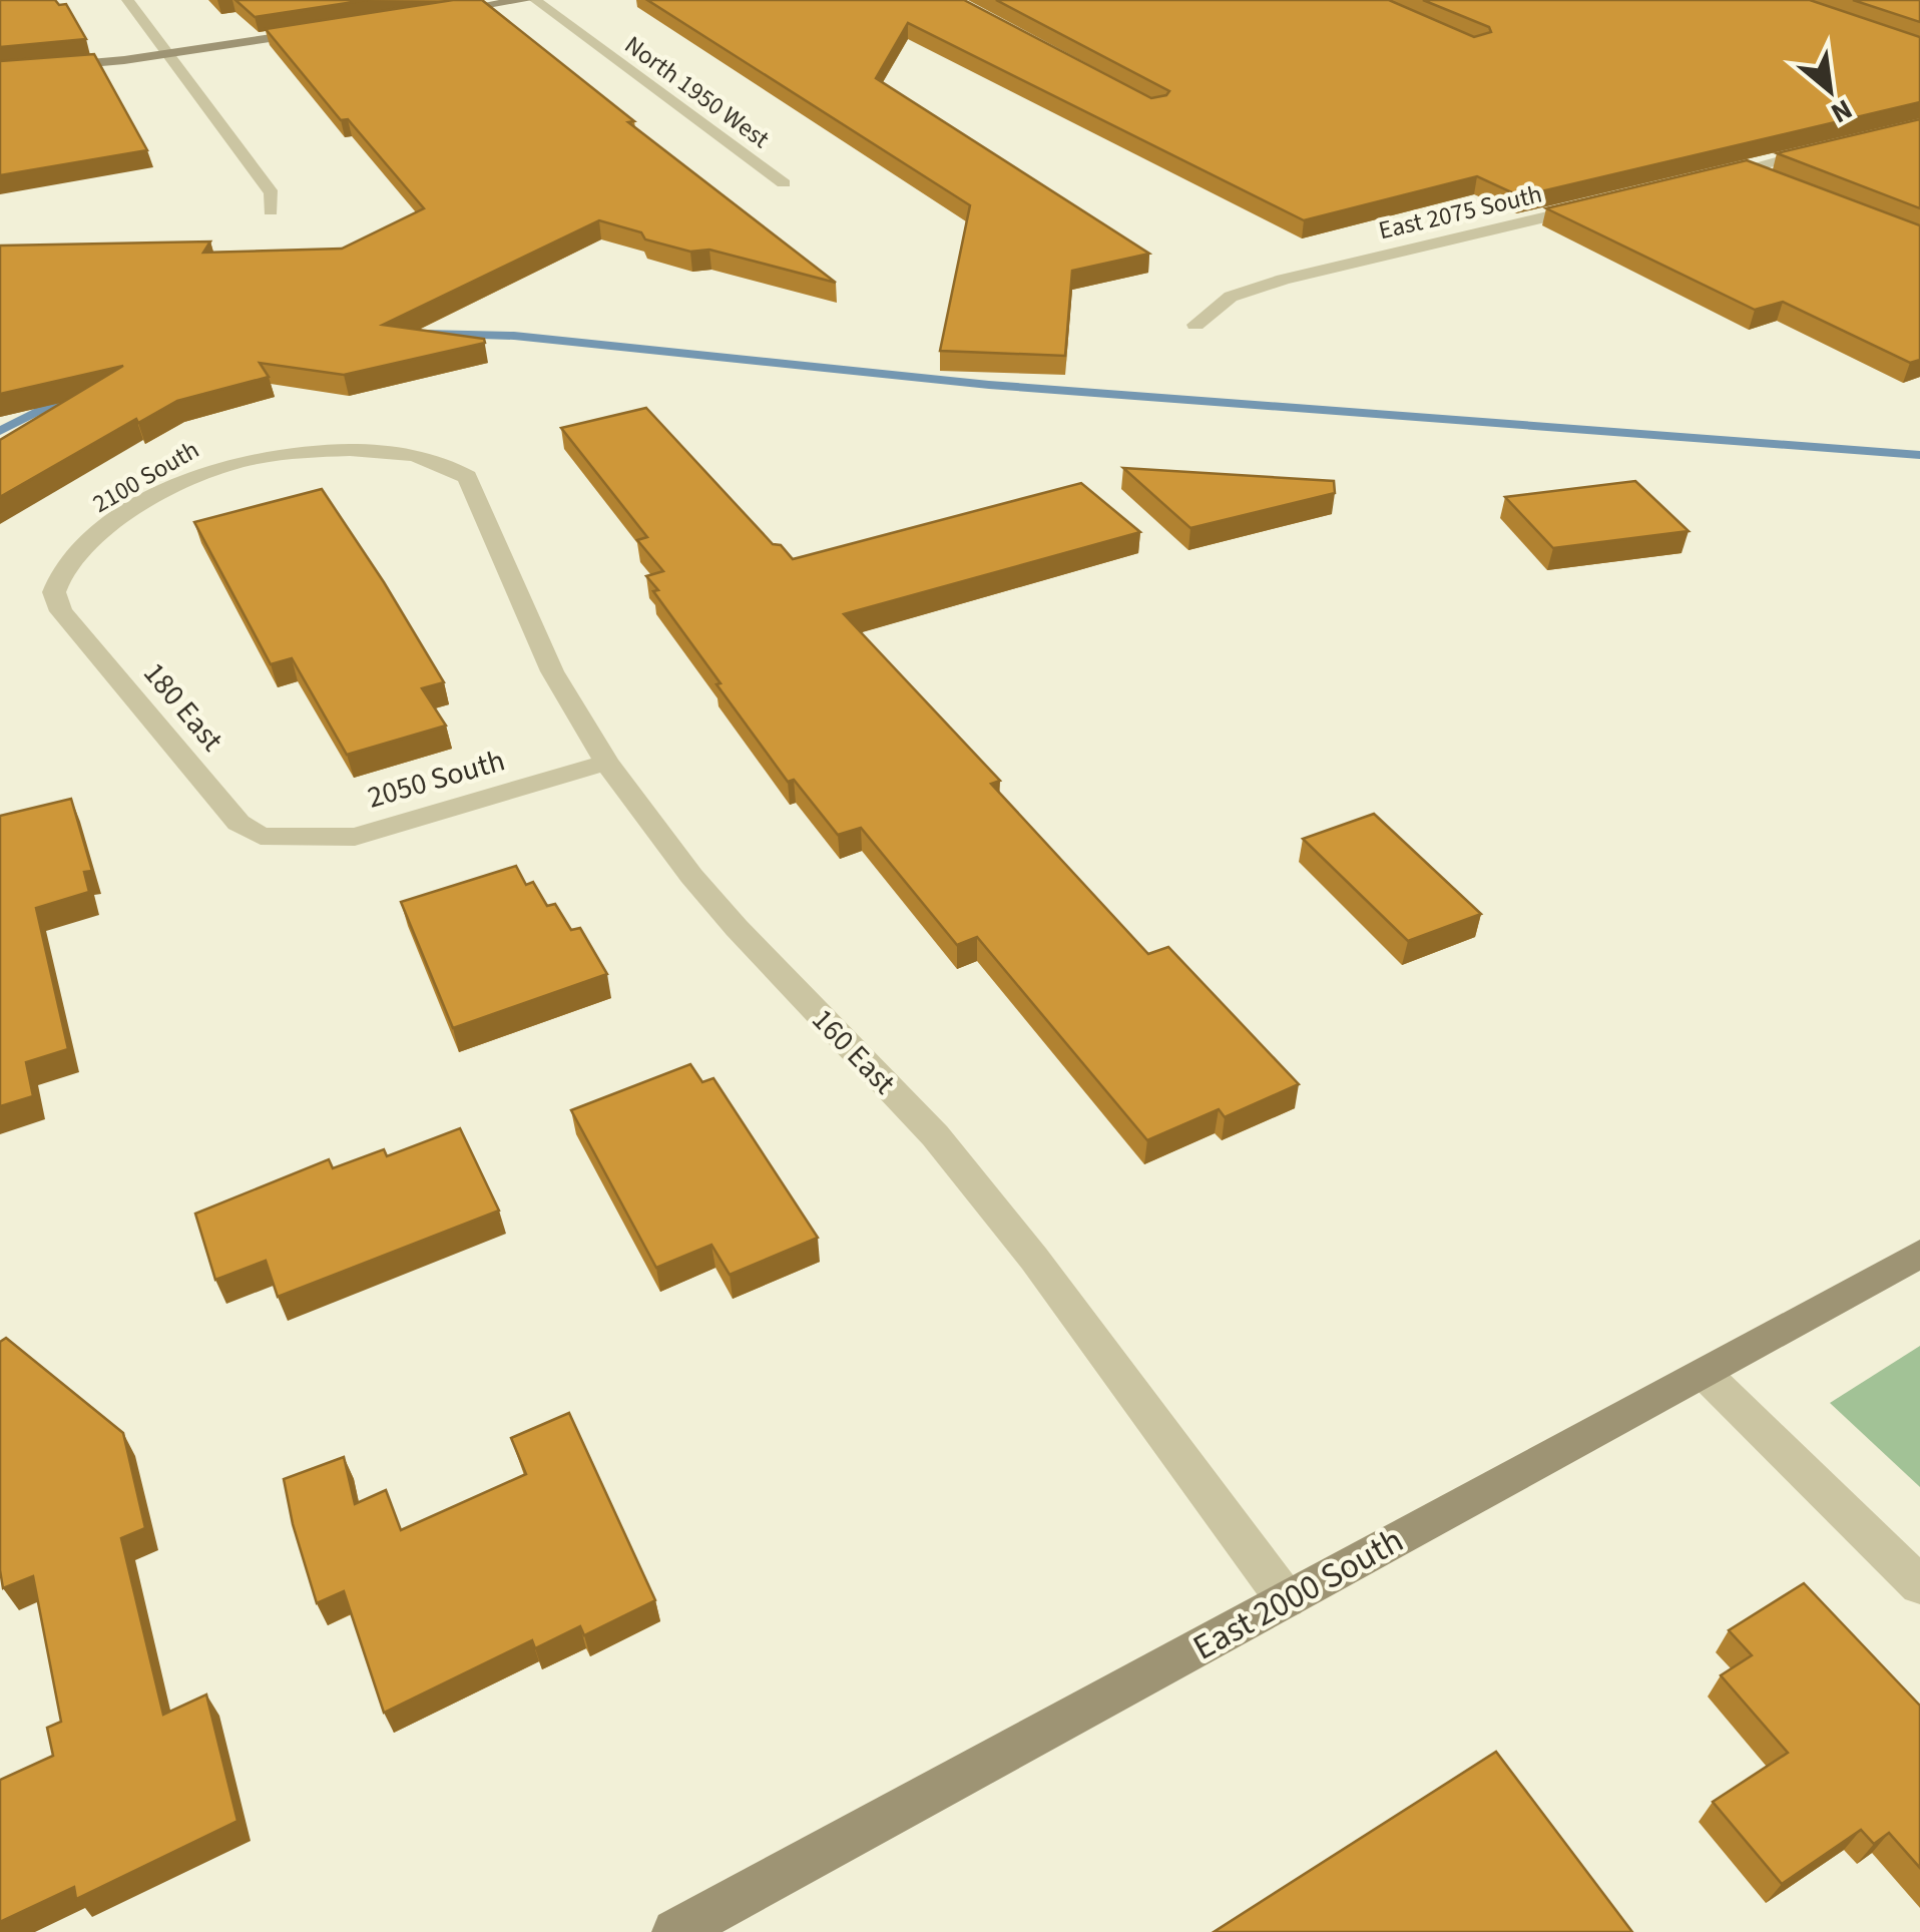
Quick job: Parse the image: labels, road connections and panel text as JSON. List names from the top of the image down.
{
  "streets": {
    "street": [
      "North 1950 West",
      "East 2075 South",
      "2100 South",
      "180 East",
      "2050 South",
      "160 East",
      "East 2000 South"
    ]
  },
  "crossings": [
    ["2100 South", "180 East"],
    ["2100 South", "160 East"],
    ["180 East", "2050 South"],
    ["2050 South", "160 East"],
    ["160 East", "East 2000 South"]
  ],
  "north": "bottom right"
}
